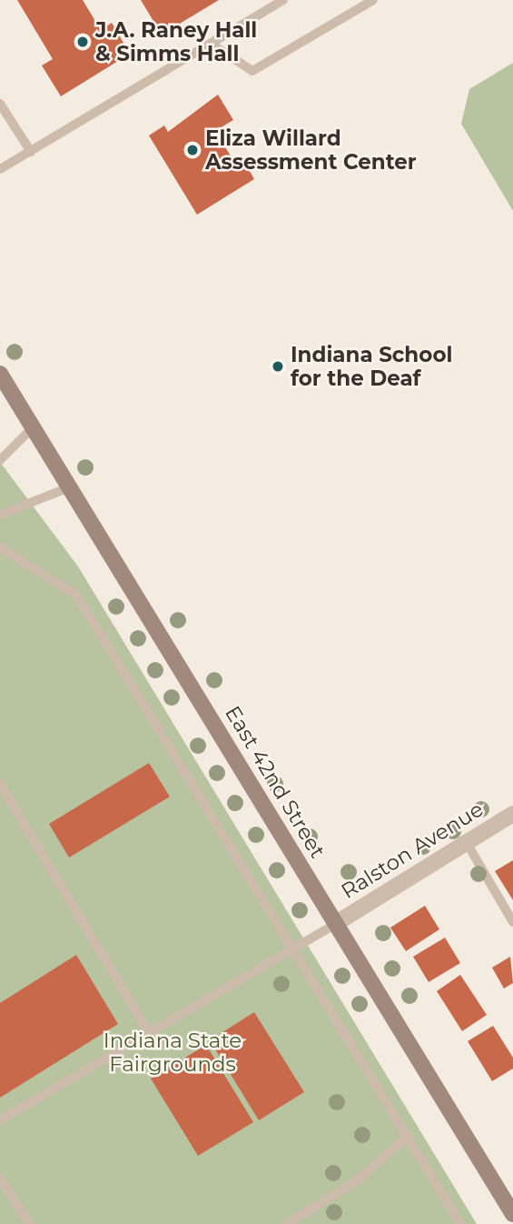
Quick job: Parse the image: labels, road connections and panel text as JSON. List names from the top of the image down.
{
  "streets": {
    "street": ["East 42nd Street", "Ralston Avenue"]
  },
  "crossings": [
    ["East 42nd Street", "Ralston Avenue"]
  ],
  "parks": ["Indiana State Fairgrounds"],
  "places": ["J.A. Raney Hall & Simms Hall", "Eliza Willard Assessment Center", "Indiana School for the Deaf"]
}
